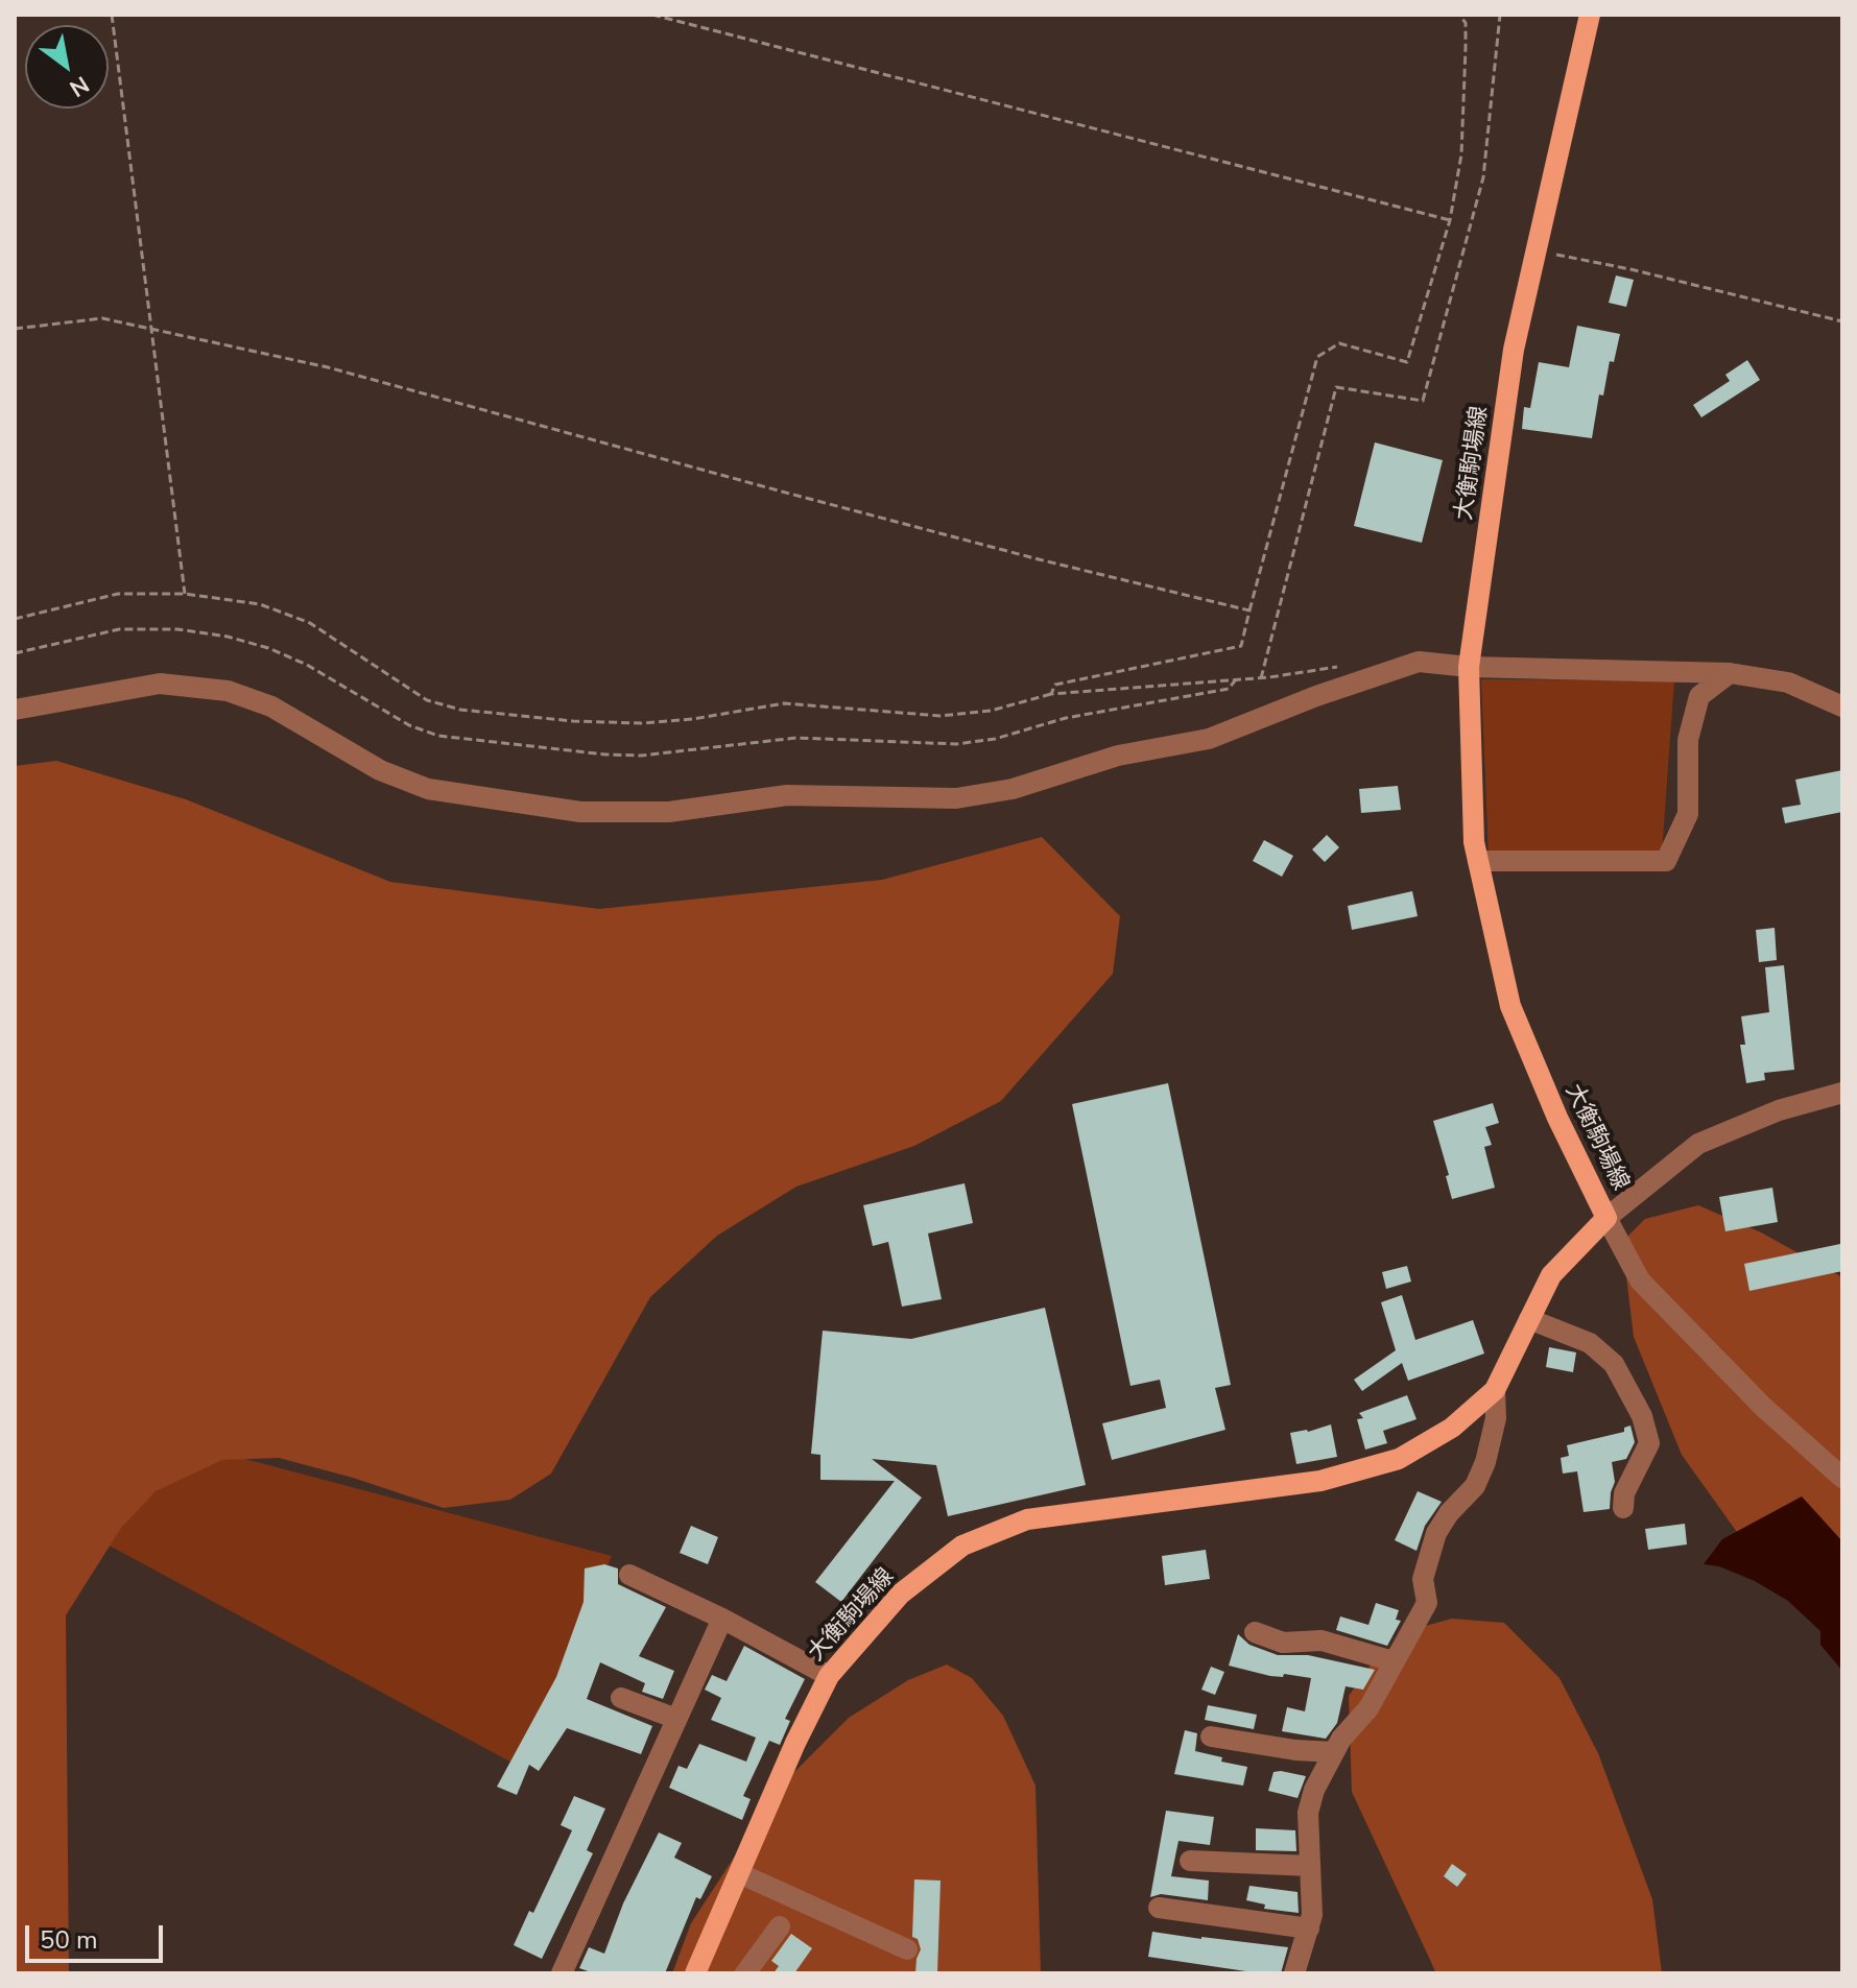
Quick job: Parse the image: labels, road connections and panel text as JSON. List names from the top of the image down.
{
  "streets": {
    "main road": ["大衡駒場線"]
  },
  "scale_bar": "50 m",
  "north": "bottom right"
}
